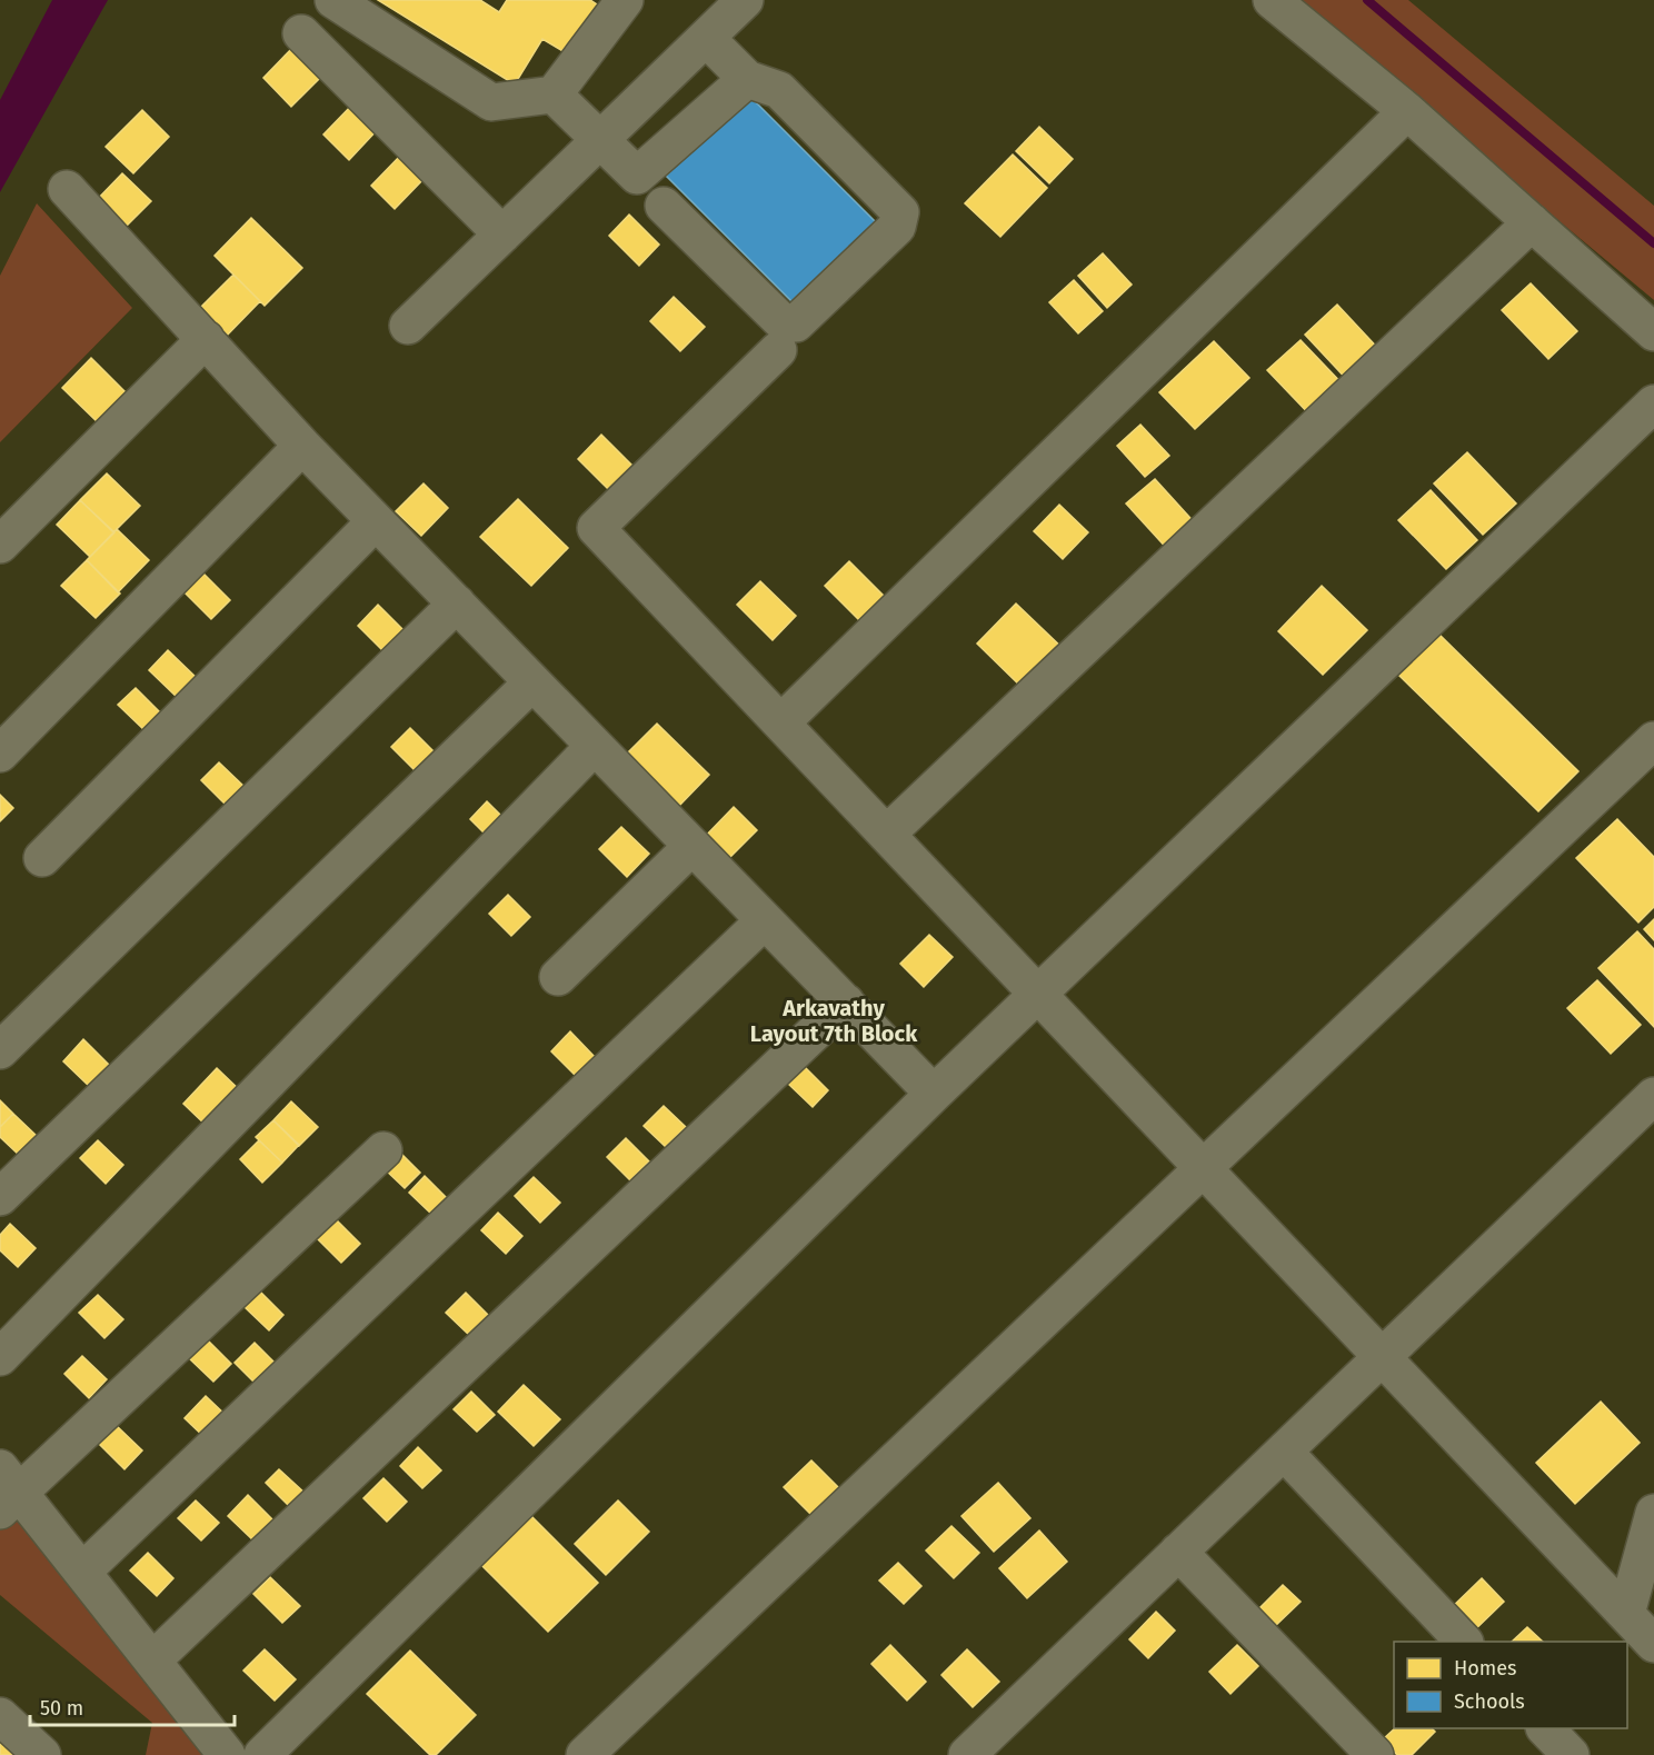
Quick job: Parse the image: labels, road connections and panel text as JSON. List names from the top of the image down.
{
  "districts": ["Arkavathy Layout 7th Block"],
  "legend": ["Homes", "Schools"],
  "scale_bar": "50 m"
}
